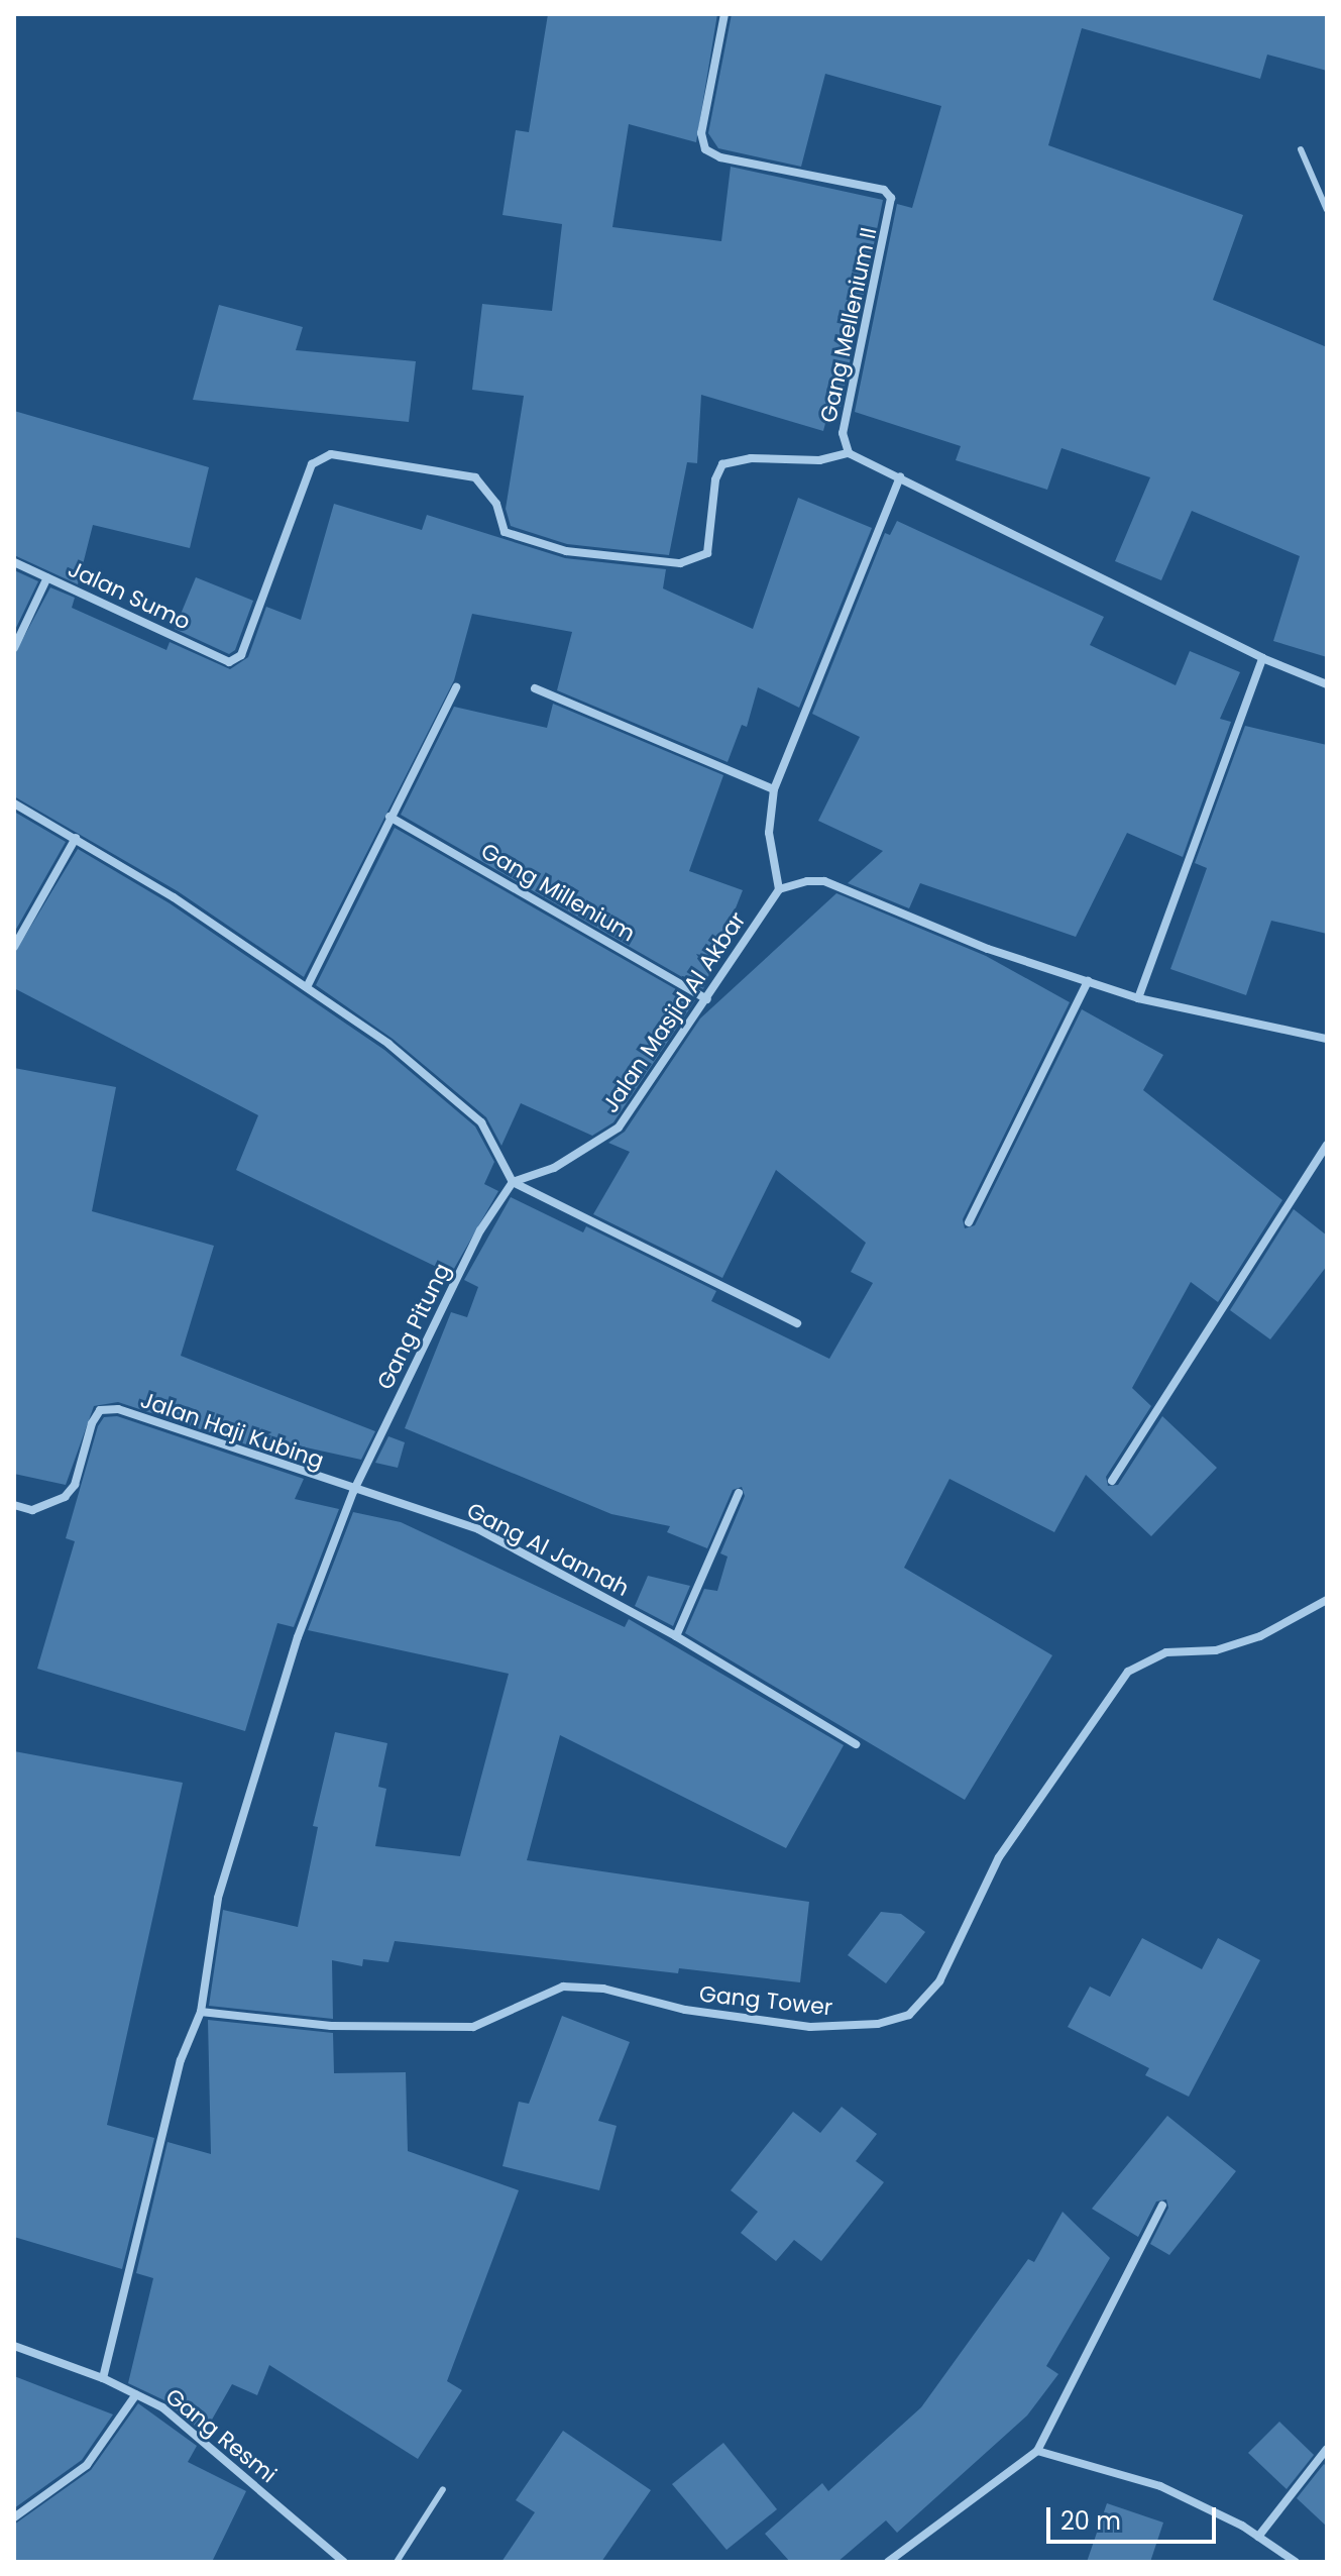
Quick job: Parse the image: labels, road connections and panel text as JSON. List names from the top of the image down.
{
  "streets": {
    "street": [
      "Gang Mellenium II",
      "Jalan Sumo",
      "Gang Millenium",
      "Jalan Masjid Al Akbar",
      "Gang Pitung",
      "Jalan Haji Kubing",
      "Gang Al Jannah",
      "Gang Tower",
      "Gang Resmi"
    ]
  },
  "crossings": [
    ["Gang Mellenium II", "Jalan Sumo"],
    ["Gang Millenium", "Jalan Masjid Al Akbar"],
    ["Jalan Masjid Al Akbar", "Gang Pitung"],
    ["Gang Pitung", "Jalan Haji Kubing"],
    ["Gang Pitung", "Gang Al Jannah"],
    ["Gang Pitung", "Gang Tower"],
    ["Gang Pitung", "Gang Resmi"],
    ["Jalan Haji Kubing", "Gang Al Jannah"]
  ],
  "scale_bar": "20 m"
}
